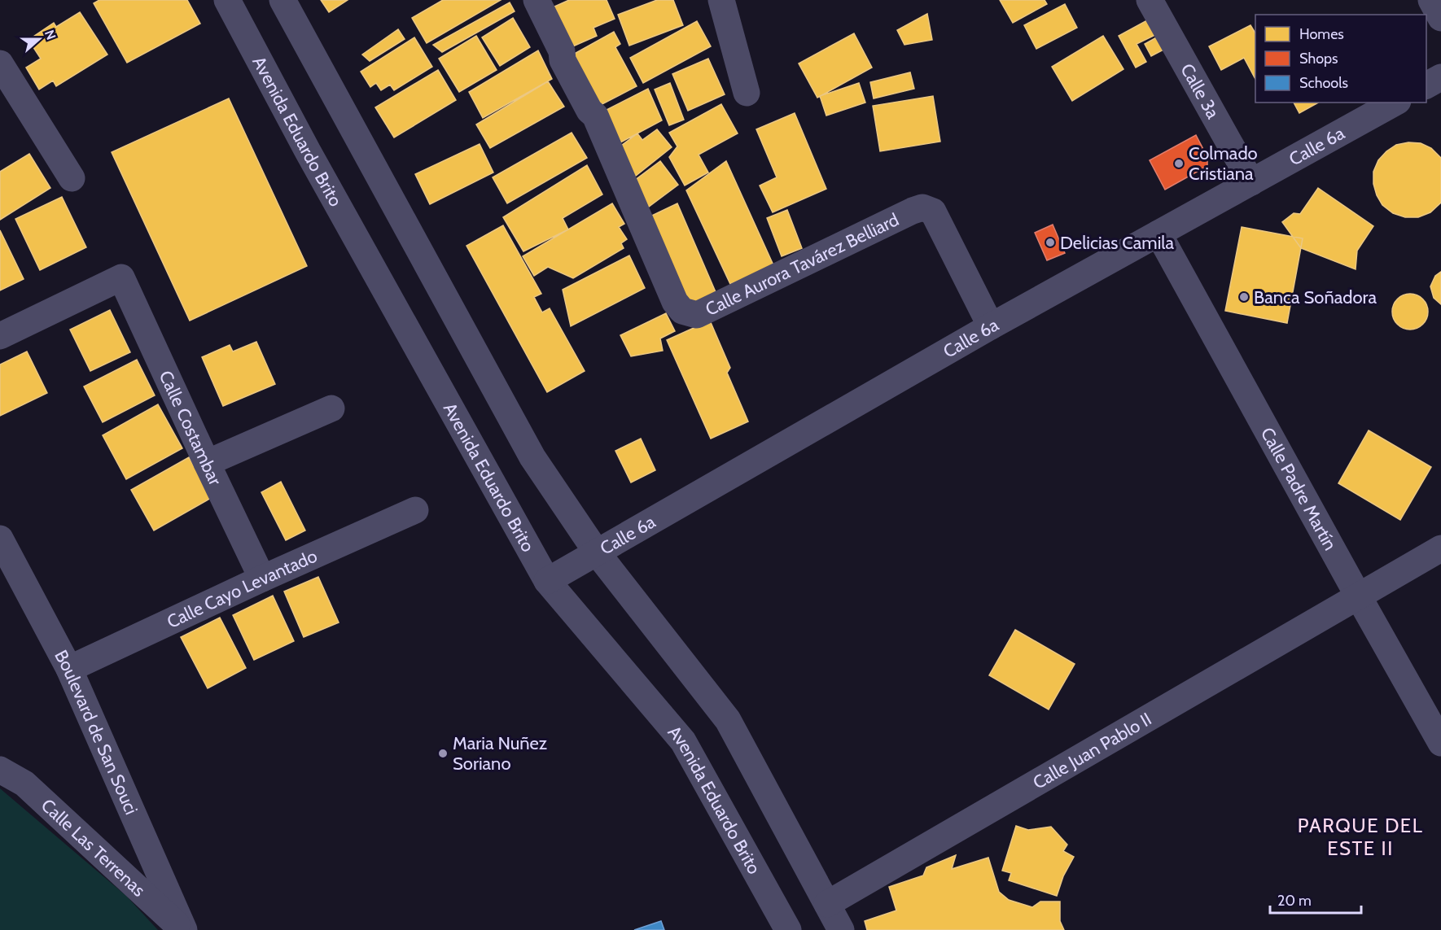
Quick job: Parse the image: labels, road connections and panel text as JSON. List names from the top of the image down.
{
  "streets": {
    "street": [
      "Calle 3a",
      "Avenida Eduardo Brito",
      "Calle 6a",
      "Calle Aurora Tavárez Belliard",
      "Calle Costambar",
      "Calle Padre Martín",
      "Calle Cayo Levantado",
      "Boulevard de San Souci",
      "Calle Juan Pablo II",
      "Calle Las Terrenas"
    ]
  },
  "crossings": [
    ["Calle 3a", "Calle 6a"],
    ["Avenida Eduardo Brito", "Calle 6a"],
    ["Calle 6a", "Calle Aurora Tavárez Belliard"],
    ["Calle 6a", "Calle Padre Martín"],
    ["Calle Costambar", "Calle Cayo Levantado"],
    ["Calle Padre Martín", "Calle Juan Pablo II"],
    ["Calle Cayo Levantado", "Boulevard de San Souci"],
    ["Boulevard de San Souci", "Calle Las Terrenas"]
  ],
  "districts": ["PARQUE DEL ESTE II"],
  "places": [
    "Colmado Cristiana",
    "Delicias Camila",
    "Banca Soñadora",
    "Maria Nuñez Soriano"
  ],
  "legend": ["Homes", "Shops", "Schools"],
  "scale_bar": "20 m",
  "north": "right"
}
